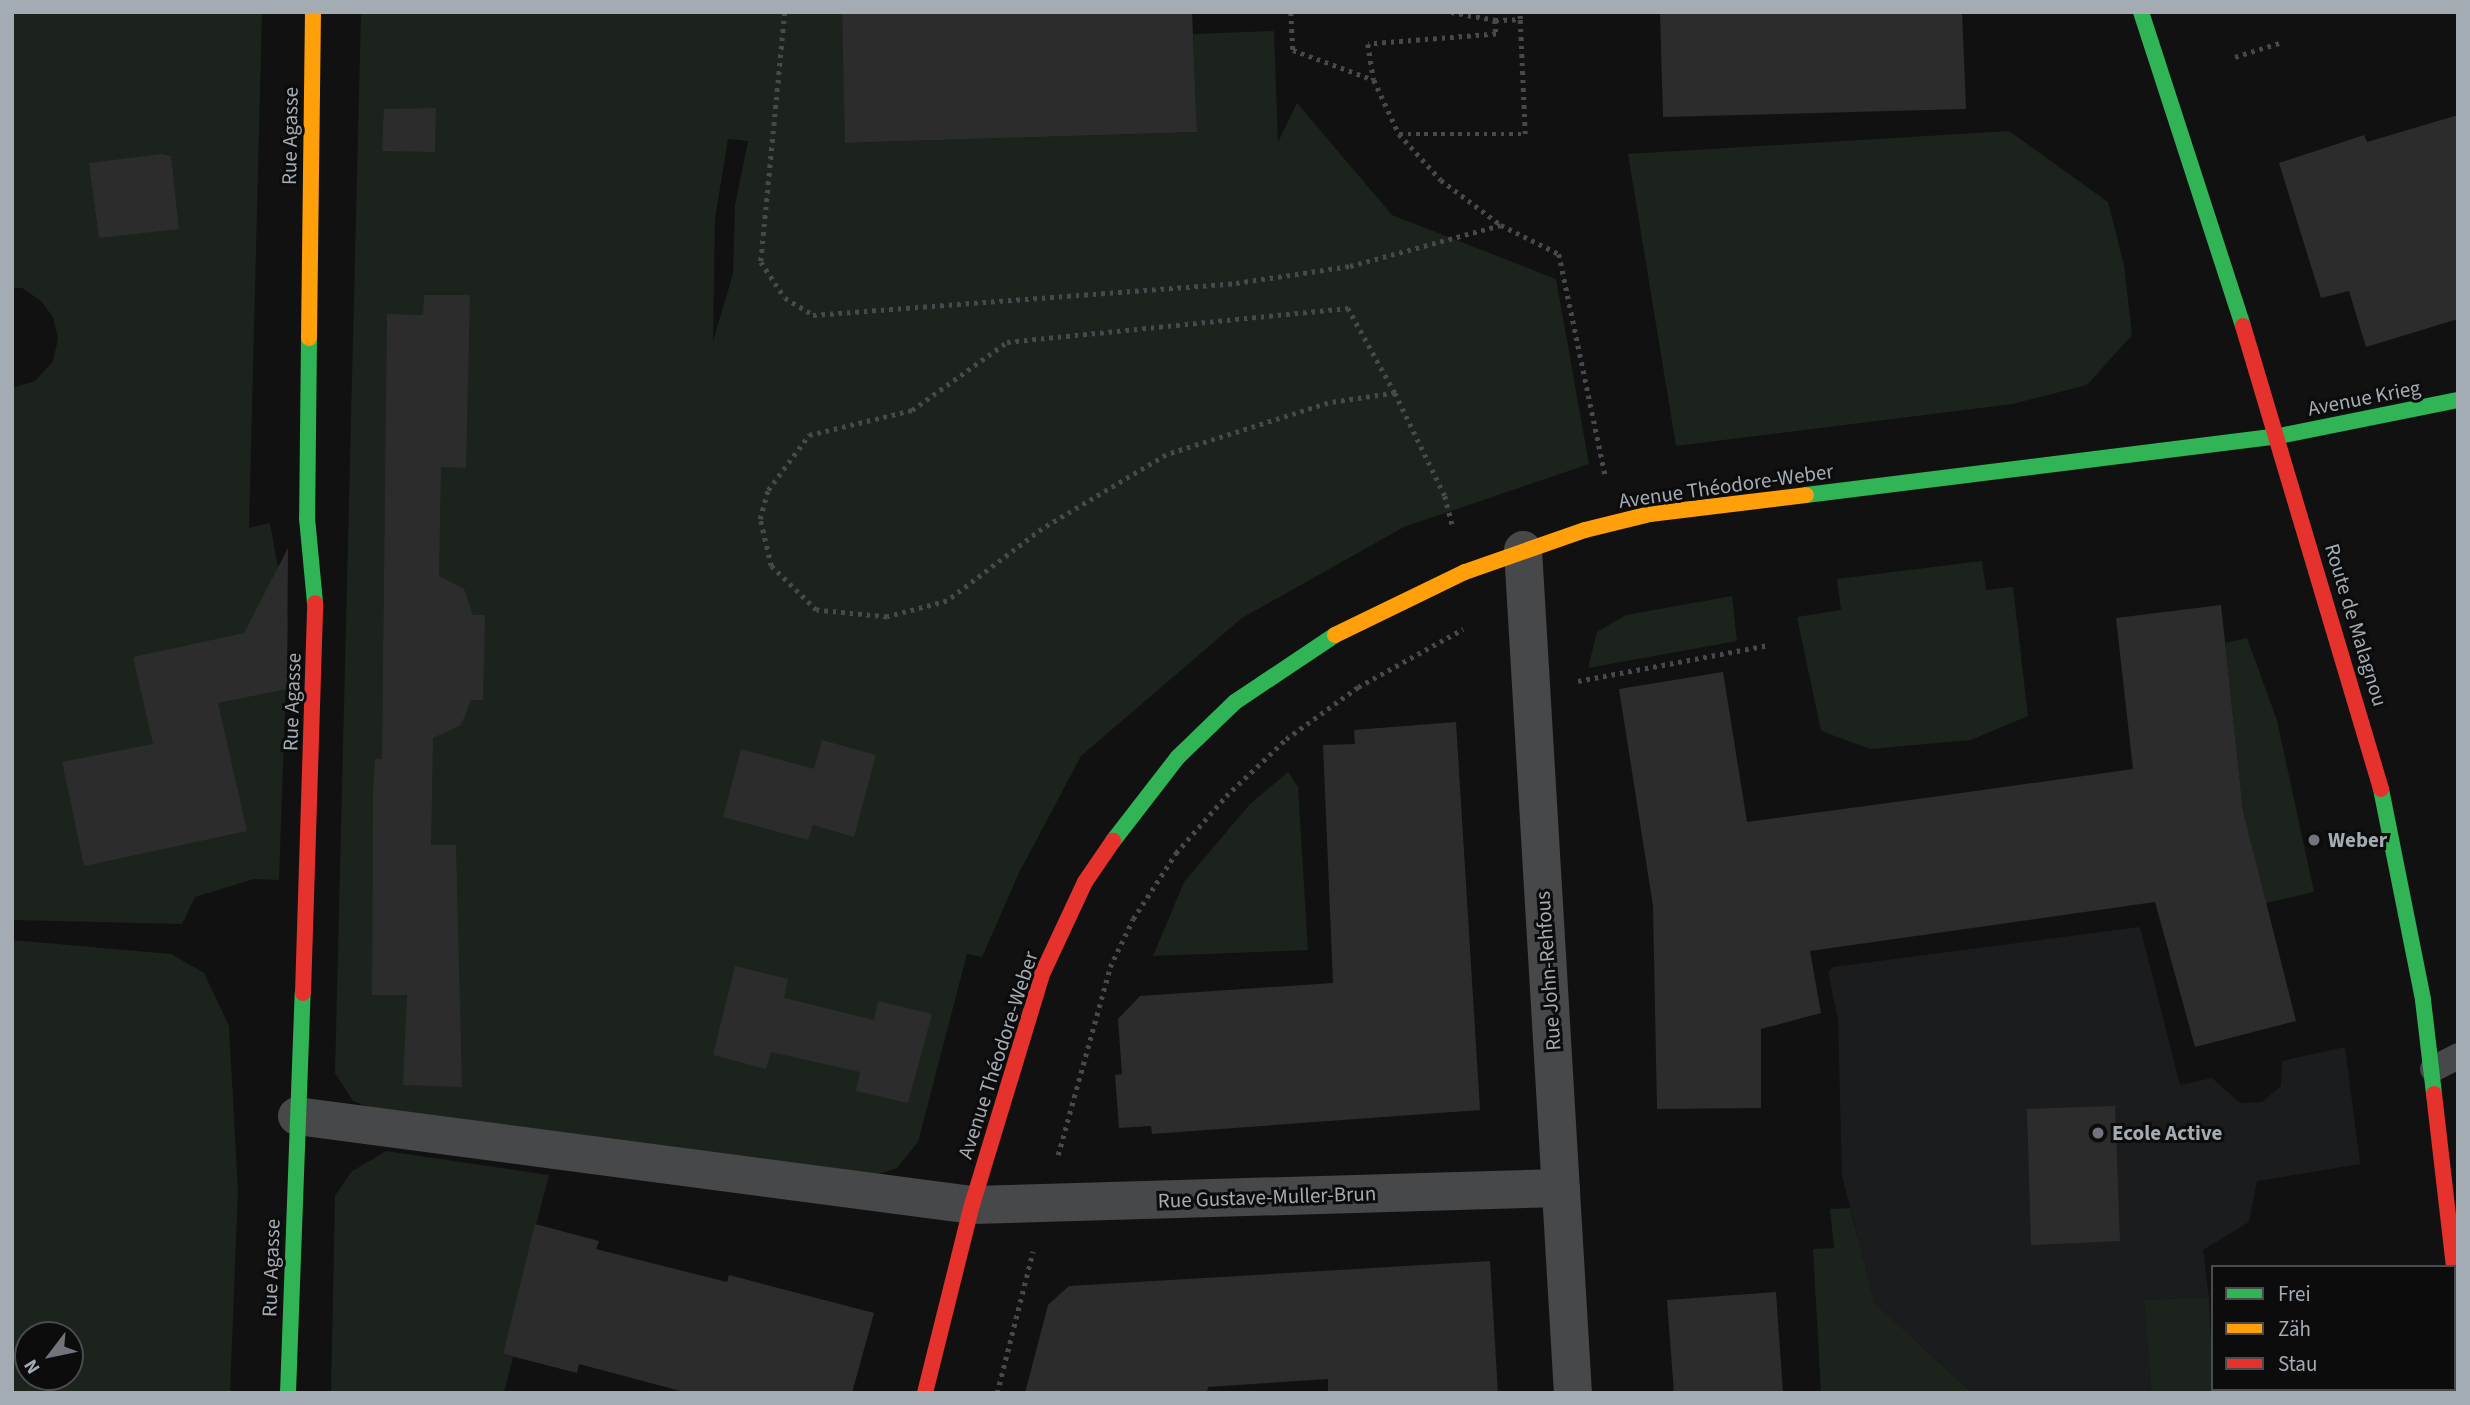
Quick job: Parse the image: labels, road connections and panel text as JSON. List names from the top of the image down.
{
  "streets": {
    "street": [
      "Rue Agasse",
      "Avenue Krieg",
      "Avenue Théodore-Weber",
      "Route de Malagnou",
      "Rue John-Rehfous",
      "Rue Gustave-Muller-Brun"
    ]
  },
  "crossings": [
    ["Rue Agasse", "Rue Gustave-Muller-Brun"],
    ["Avenue Krieg", "Avenue Théodore-Weber"],
    ["Avenue Krieg", "Route de Malagnou"],
    ["Avenue Théodore-Weber", "Route de Malagnou"],
    ["Avenue Théodore-Weber", "Rue John-Rehfous"],
    ["Avenue Théodore-Weber", "Rue Gustave-Muller-Brun"],
    ["Rue John-Rehfous", "Rue Gustave-Muller-Brun"]
  ],
  "places": ["Weber", "Ecole Active"],
  "legend": ["Frei", "Zäh", "Stau"],
  "north": "bottom left"
}
